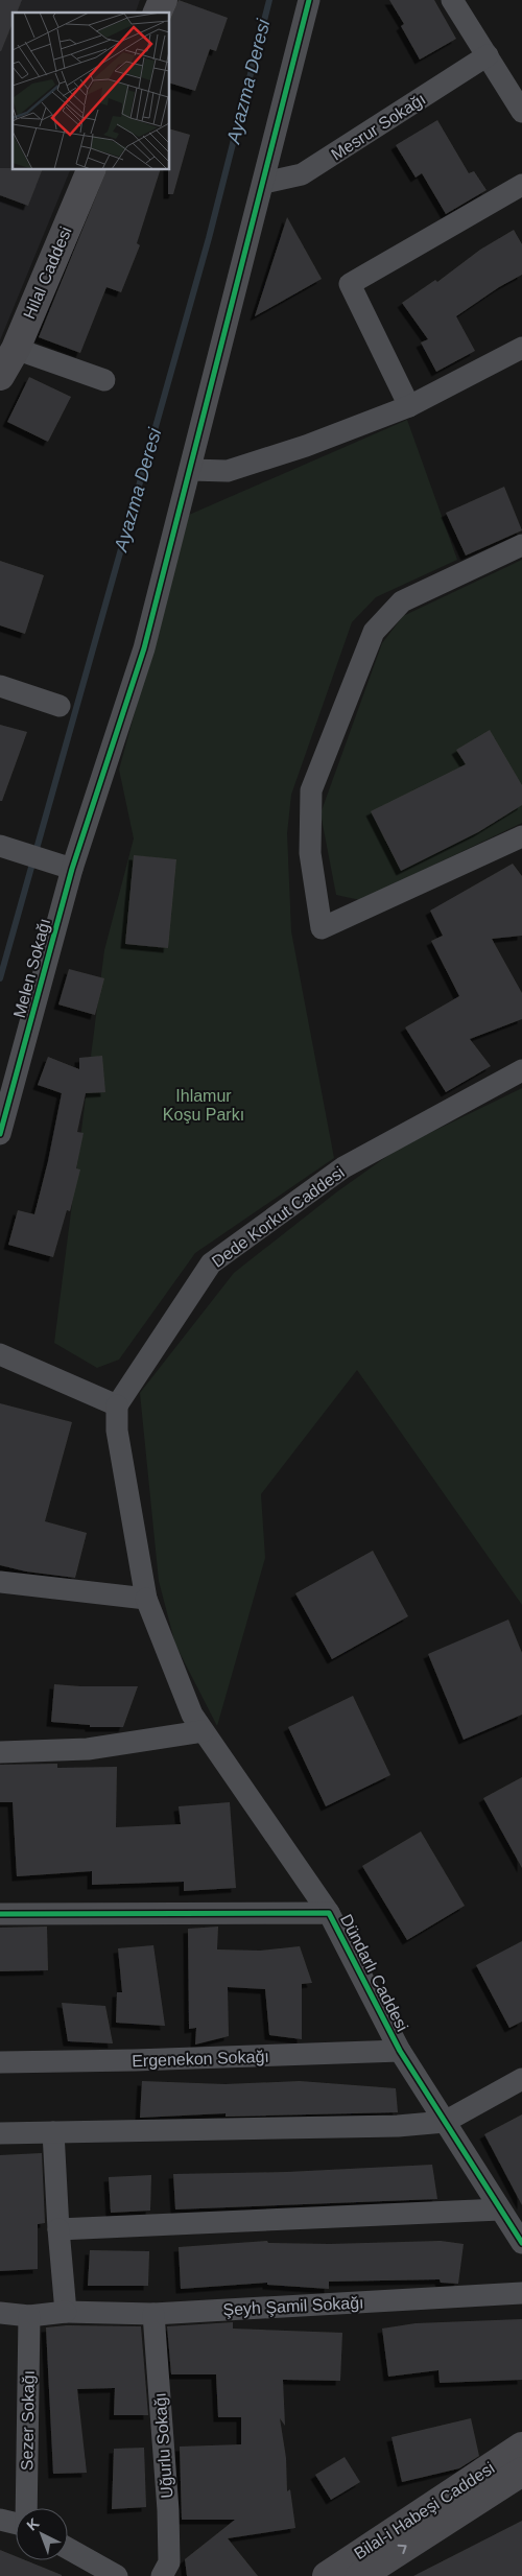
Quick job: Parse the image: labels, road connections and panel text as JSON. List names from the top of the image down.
{
  "streets": {
    "street": [
      "Mesrur Sokağı",
      "Hilal Caddesi",
      "Melen Sokağı",
      "Dede Korkut Caddesi",
      "Dündarlı Caddesi",
      "Ergenekon Sokağı",
      "Şeyh Şamil Sokağı",
      "Sezer Sokağı",
      "Uğurlu Sokağı",
      "Bilal-i Habeşi Caddesi"
    ]
  },
  "crossings": [
    ["Mesrur Sokağı", "Melen Sokağı"],
    ["Dede Korkut Caddesi", "Dündarlı Caddesi"],
    ["Dündarlı Caddesi", "Ergenekon Sokağı"],
    ["Şeyh Şamil Sokağı", "Sezer Sokağı"],
    ["Şeyh Şamil Sokağı", "Uğurlu Sokağı"]
  ],
  "water": ["Ayazma Deresi"],
  "parks": ["Ihlamur Koşu Parkı"],
  "north": "top left"
}
